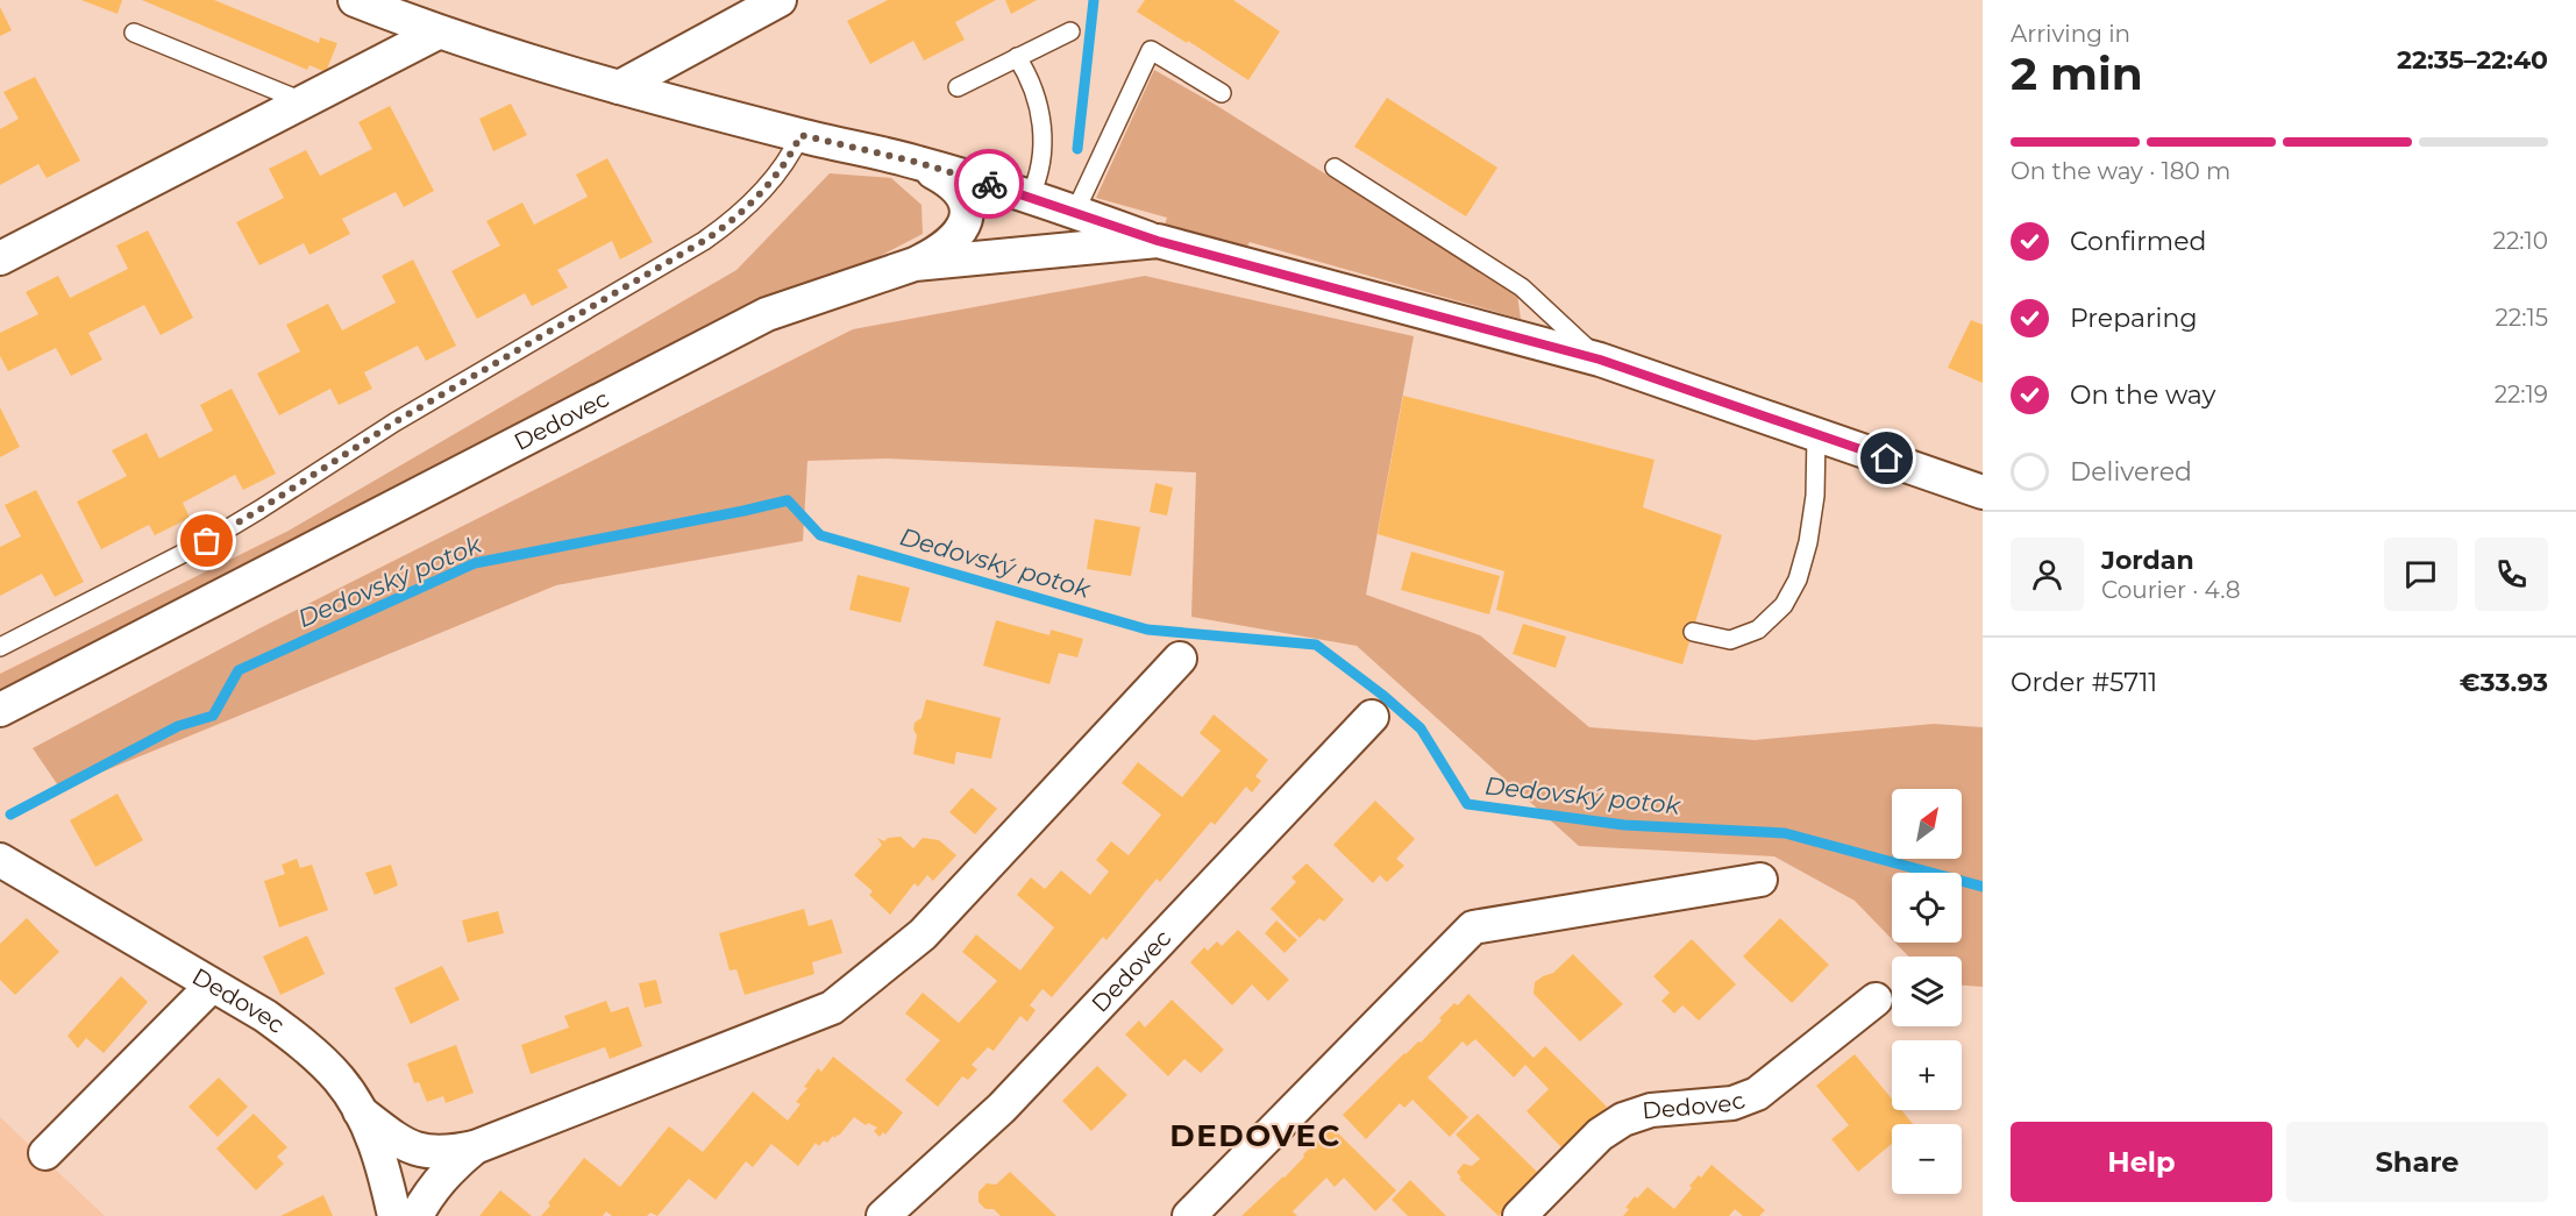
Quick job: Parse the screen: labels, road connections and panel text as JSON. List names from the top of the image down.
{
  "streets": {
    "street": ["Dedovec"]
  },
  "districts": ["DEDOVEC"],
  "water": ["Dedovský potok"],
  "north": "top right",
  "page": {
    "heading": ["2 min", "Arriving in", "22:35–22:40"],
    "panel": [
      "Jordan",
      "Courier · 4.8",
      "Order #5711",
      "€33.93"
    ],
    "bar": "On the way · 180 m",
    "list": [
      ["Confirmed", "22:10"],
      ["Preparing", "22:15"],
      ["On the way", "22:19"],
      "Delivered"
    ],
    "map_buttons": ["+", "−"],
    "buttons": ["Help", "Share"]
  }
}
